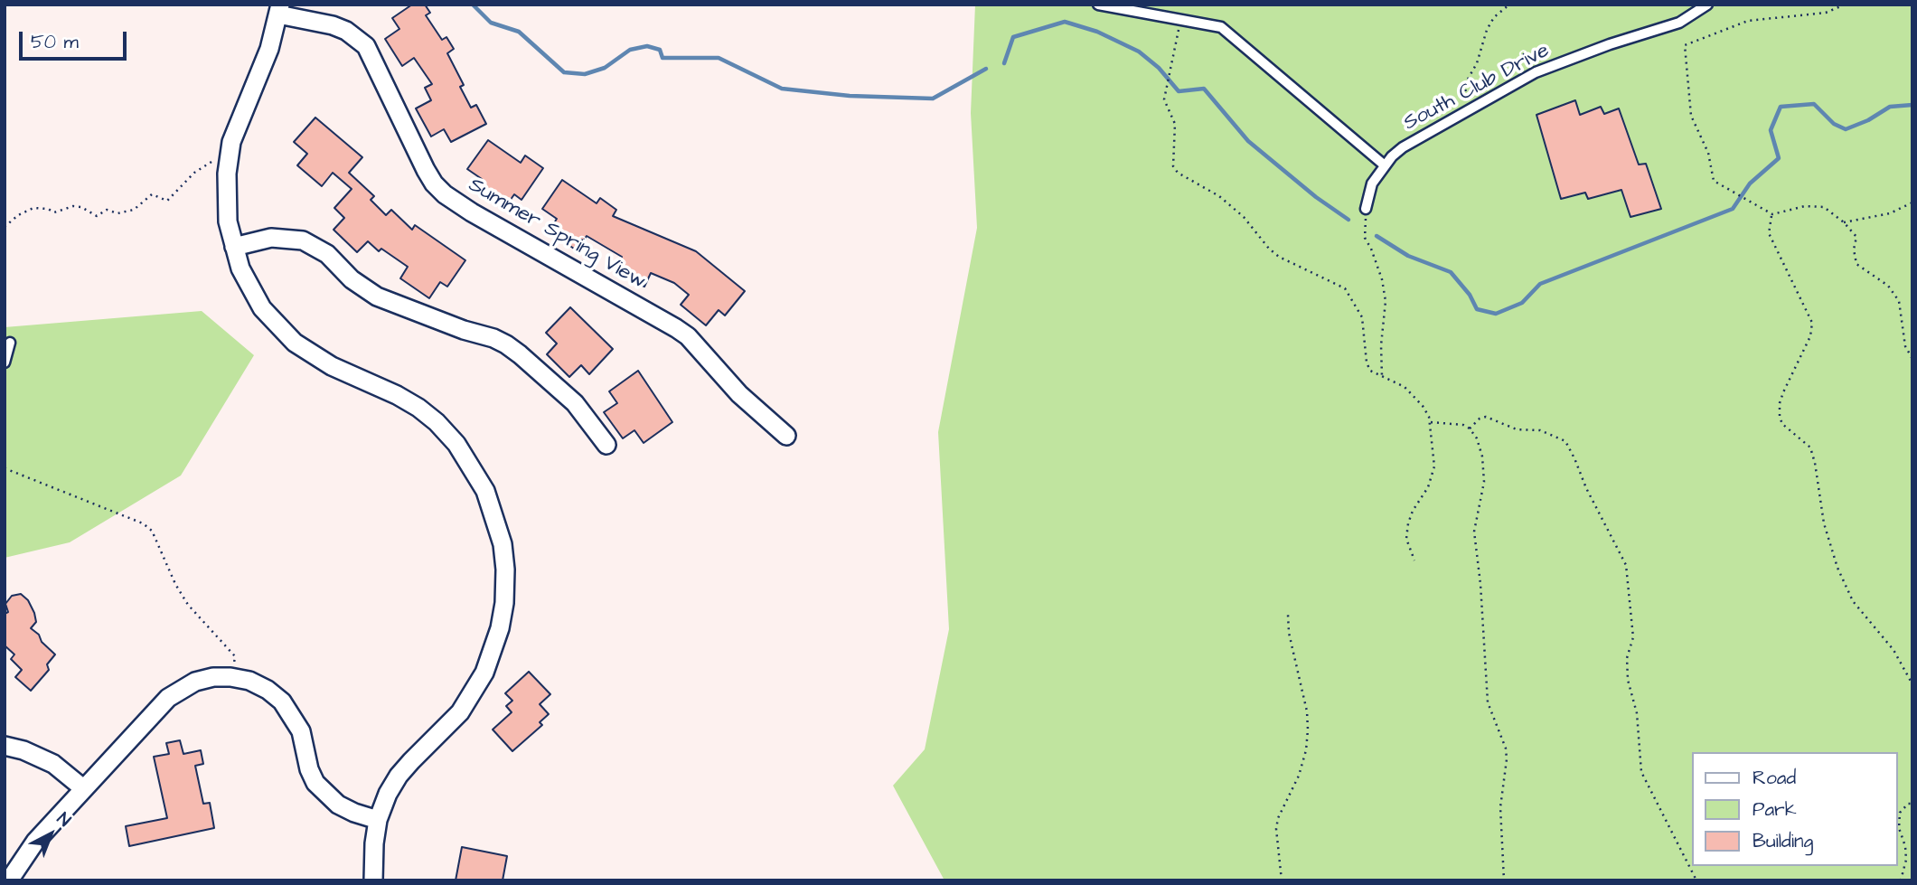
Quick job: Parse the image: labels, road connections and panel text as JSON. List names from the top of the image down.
{
  "streets": {
    "street": ["Summer Spring View"],
    "lane": ["South Club Drive"]
  },
  "legend": ["Road", "Park", "Building"],
  "scale_bar": "50 m",
  "north": "top right"
}
